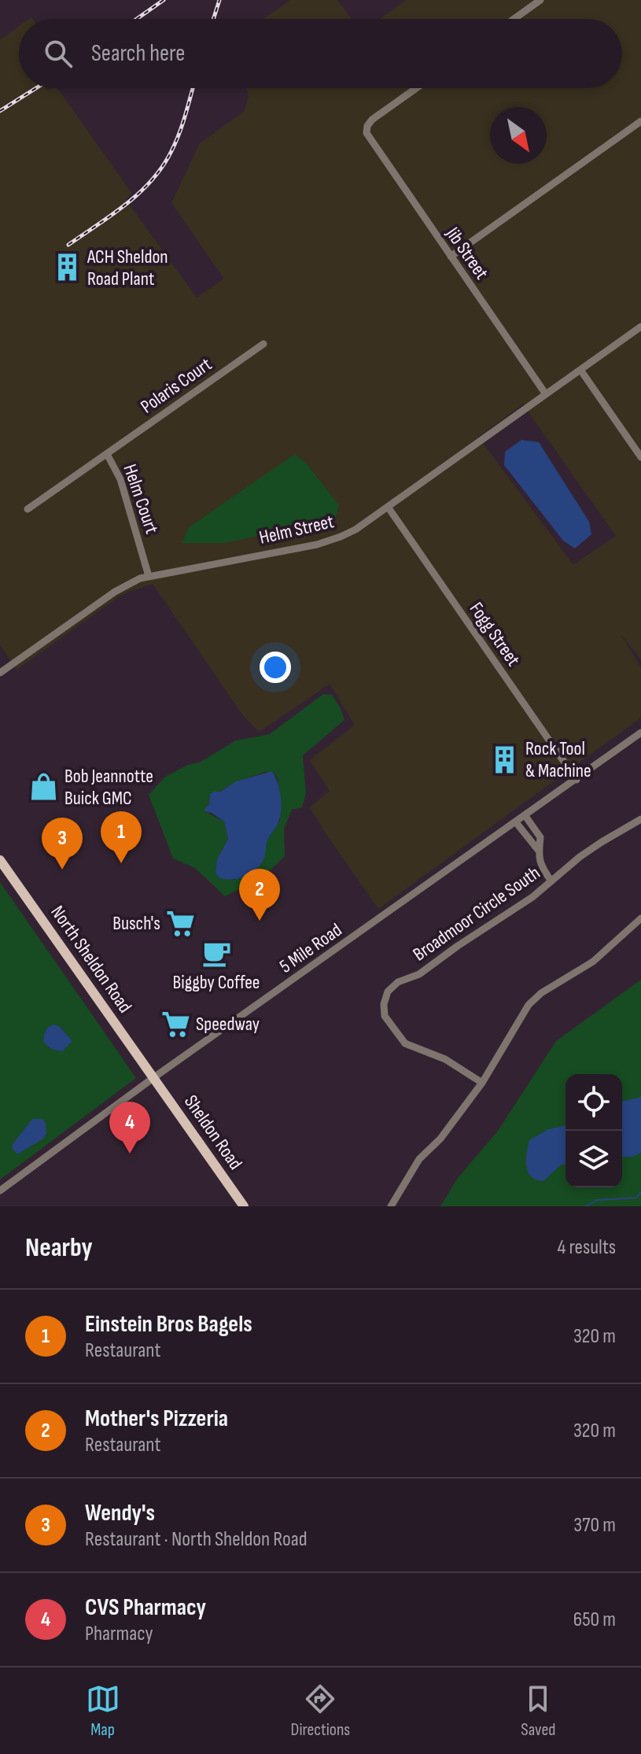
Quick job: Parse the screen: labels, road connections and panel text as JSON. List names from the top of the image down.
{
  "streets": {
    "main road": ["North Sheldon Road", "Sheldon Road"],
    "street": [
      "Jib Street",
      "Polaris Court",
      "Helm Court",
      "Helm Street",
      "Fogg Street",
      "Broadmoor Circle South",
      "5 Mile Road"
    ]
  },
  "crossings": [
    ["Jib Street", "Helm Street"],
    ["Polaris Court", "Helm Court"],
    ["Helm Court", "Helm Street"],
    ["Helm Street", "Fogg Street"],
    ["Fogg Street", "5 Mile Road"],
    ["5 Mile Road", "North Sheldon Road"],
    ["5 Mile Road", "Sheldon Road"],
    ["North Sheldon Road", "Sheldon Road"]
  ],
  "places": {
    "building": ["ACH Sheldon Road Plant", "Rock Tool & Machine"],
    "shop": ["Bob Jeannotte Buick GMC"],
    "supermarket": ["Busch's", "Speedway"],
    "cafe": ["Biggby Coffee"]
  },
  "north": "bottom right",
  "page": {
    "search": "Search here",
    "pins": [
      "1",
      "3",
      "2",
      "4"
    ],
    "heading": ["Nearby", "4 results"],
    "list": [
      {
        "mark": "1",
        "name": "Einstein Bros Bagels",
        "note": "Restaurant",
        "value": "320 m"
      },
      {
        "mark": "2",
        "name": "Mother's Pizzeria",
        "note": "Restaurant",
        "value": "320 m"
      },
      {
        "mark": "3",
        "name": "Wendy's",
        "note": "Restaurant · North Sheldon Road",
        "value": "370 m"
      },
      {
        "mark": "4",
        "name": "CVS Pharmacy",
        "note": "Pharmacy",
        "value": "650 m"
      }
    ],
    "nav": ["Map", "Directions", "Saved"]
  }
}
